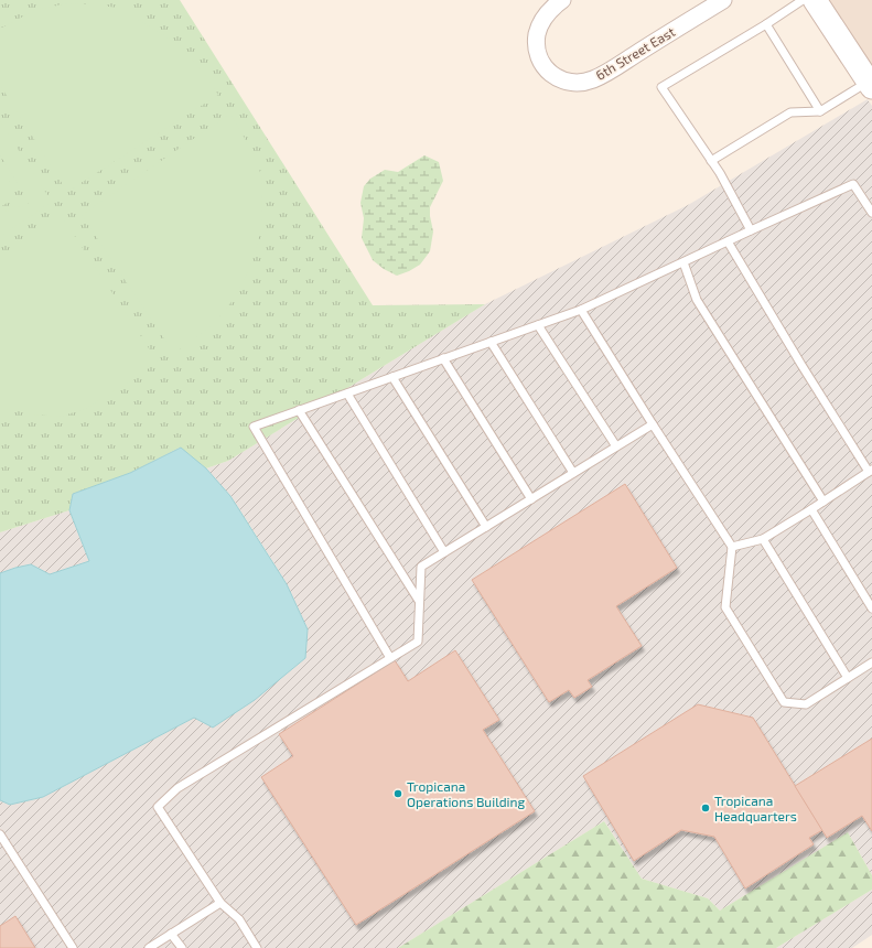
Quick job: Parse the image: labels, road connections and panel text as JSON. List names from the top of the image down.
{
  "streets": {
    "street": ["6th Street East"]
  },
  "places": ["Tropicana Operations Building", "Tropicana Headquarters"]
}
